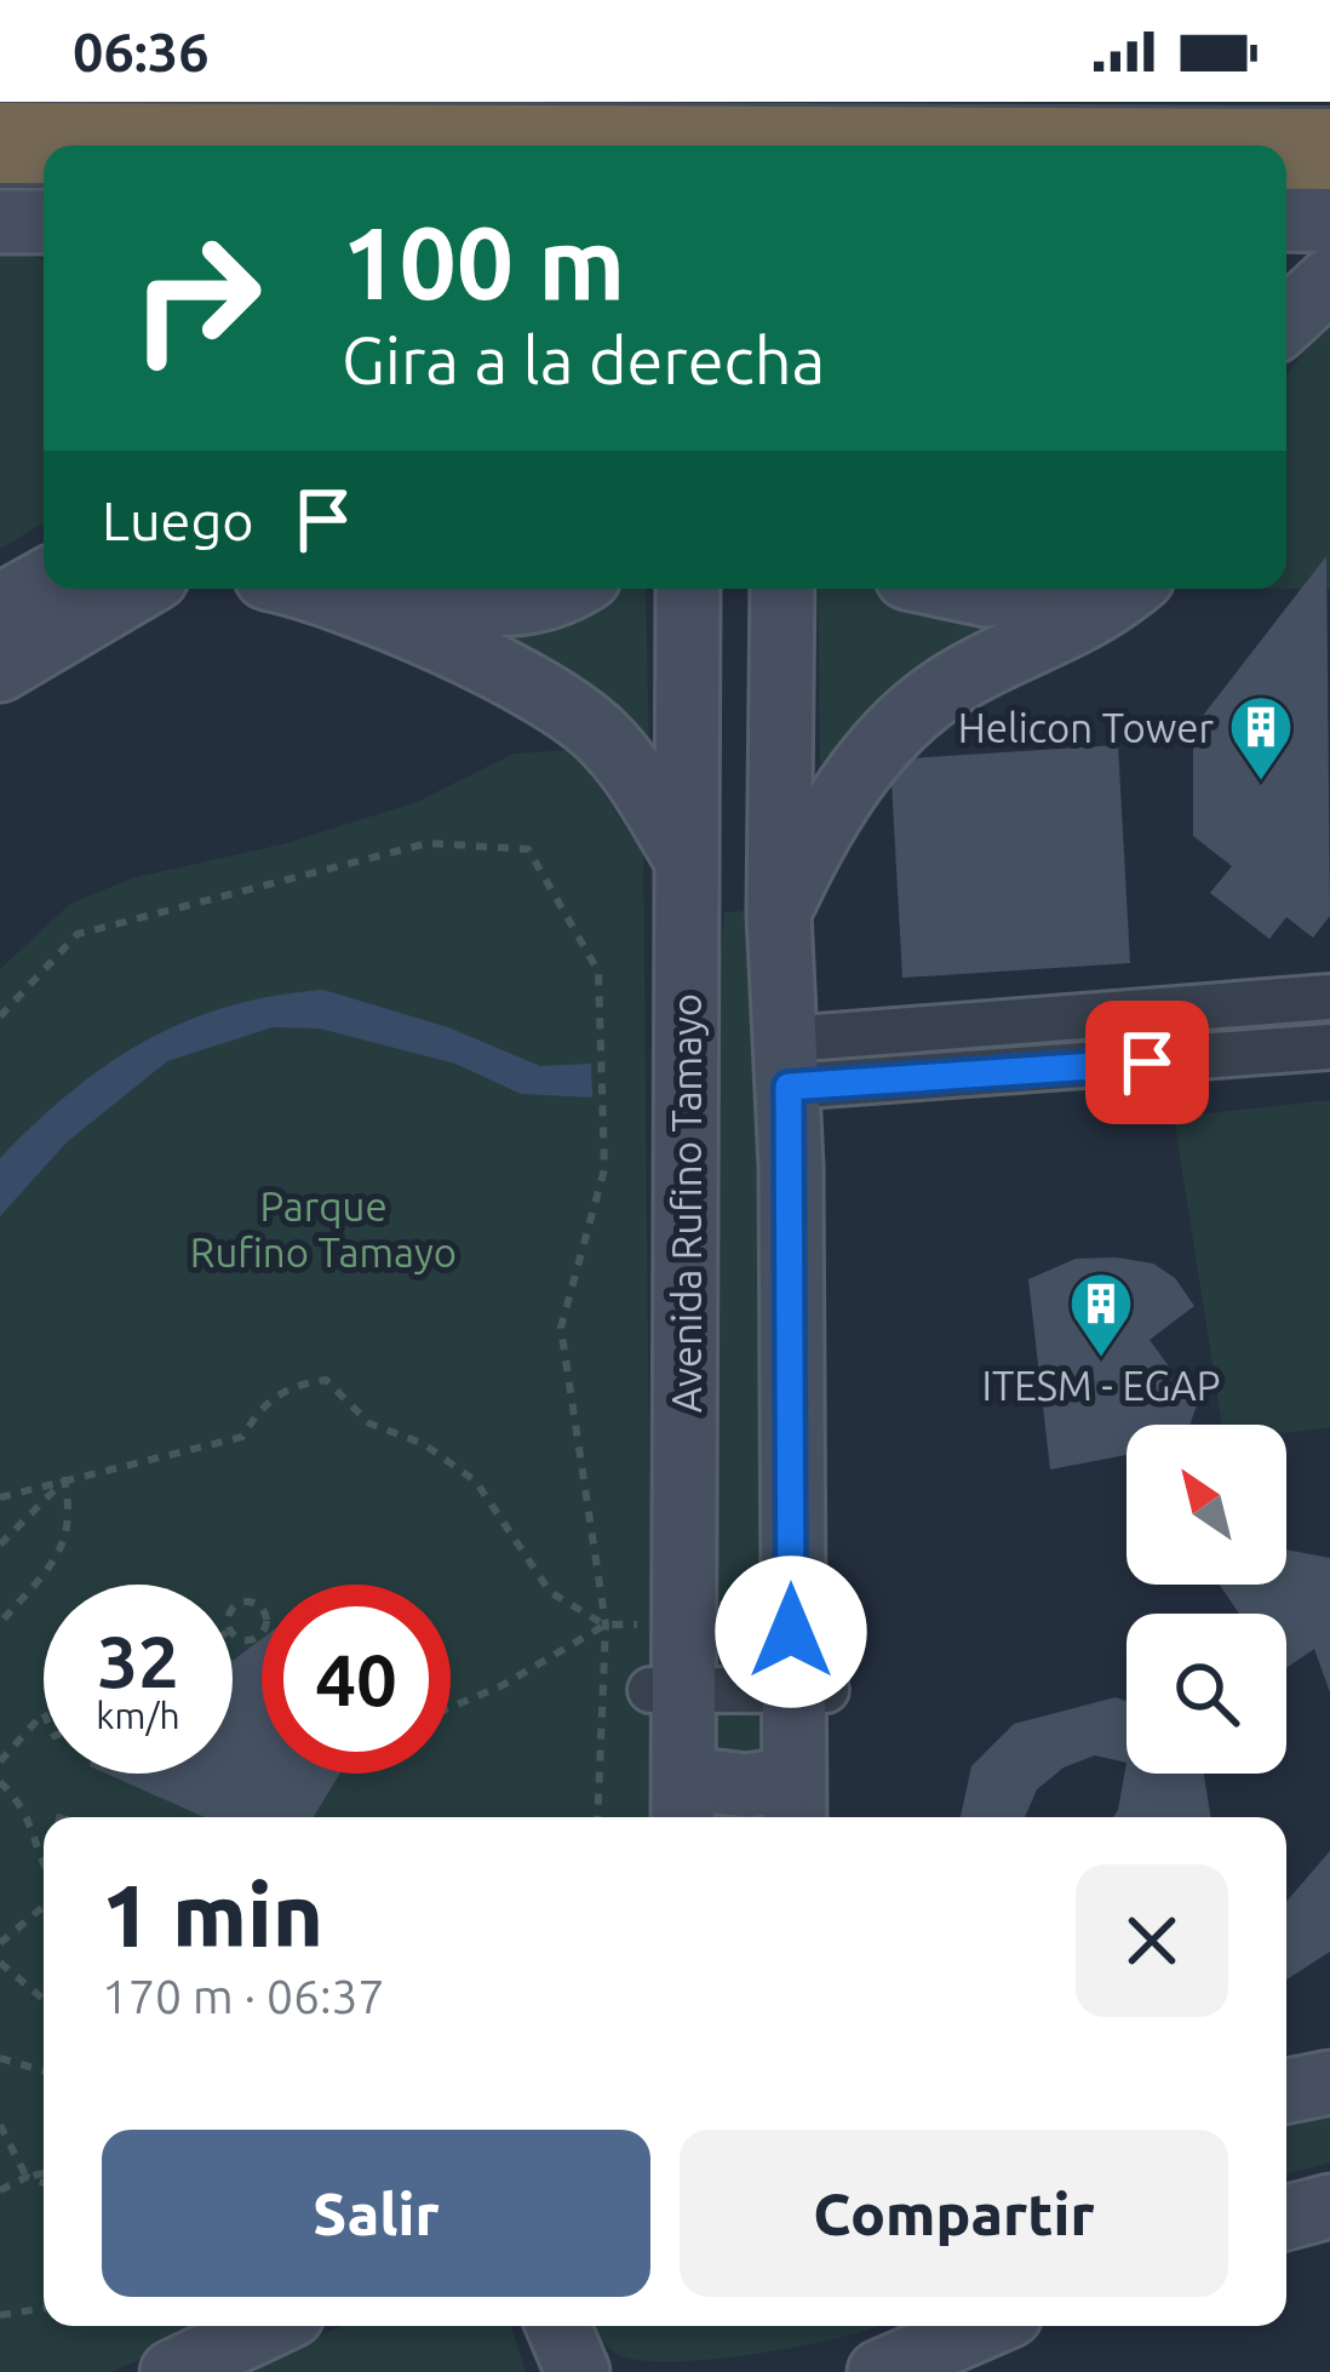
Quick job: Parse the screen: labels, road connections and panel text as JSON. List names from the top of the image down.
{
  "streets": {
    "street": ["Avenida Rufino Tamayo"]
  },
  "parks": ["Parque Rufino Tamayo"],
  "places": {
    "building": ["Helicon Tower", "ITESM - EGAP"]
  },
  "north": "top left",
  "page": {
    "status": "06:36",
    "turn": ["100 m", "Gira a la derecha"],
    "then": "Luego",
    "speed": "32 km/h",
    "limit": "40",
    "heading": ["1 min", "170 m · 06:37"],
    "buttons": ["Salir", "Compartir"]
  }
}
